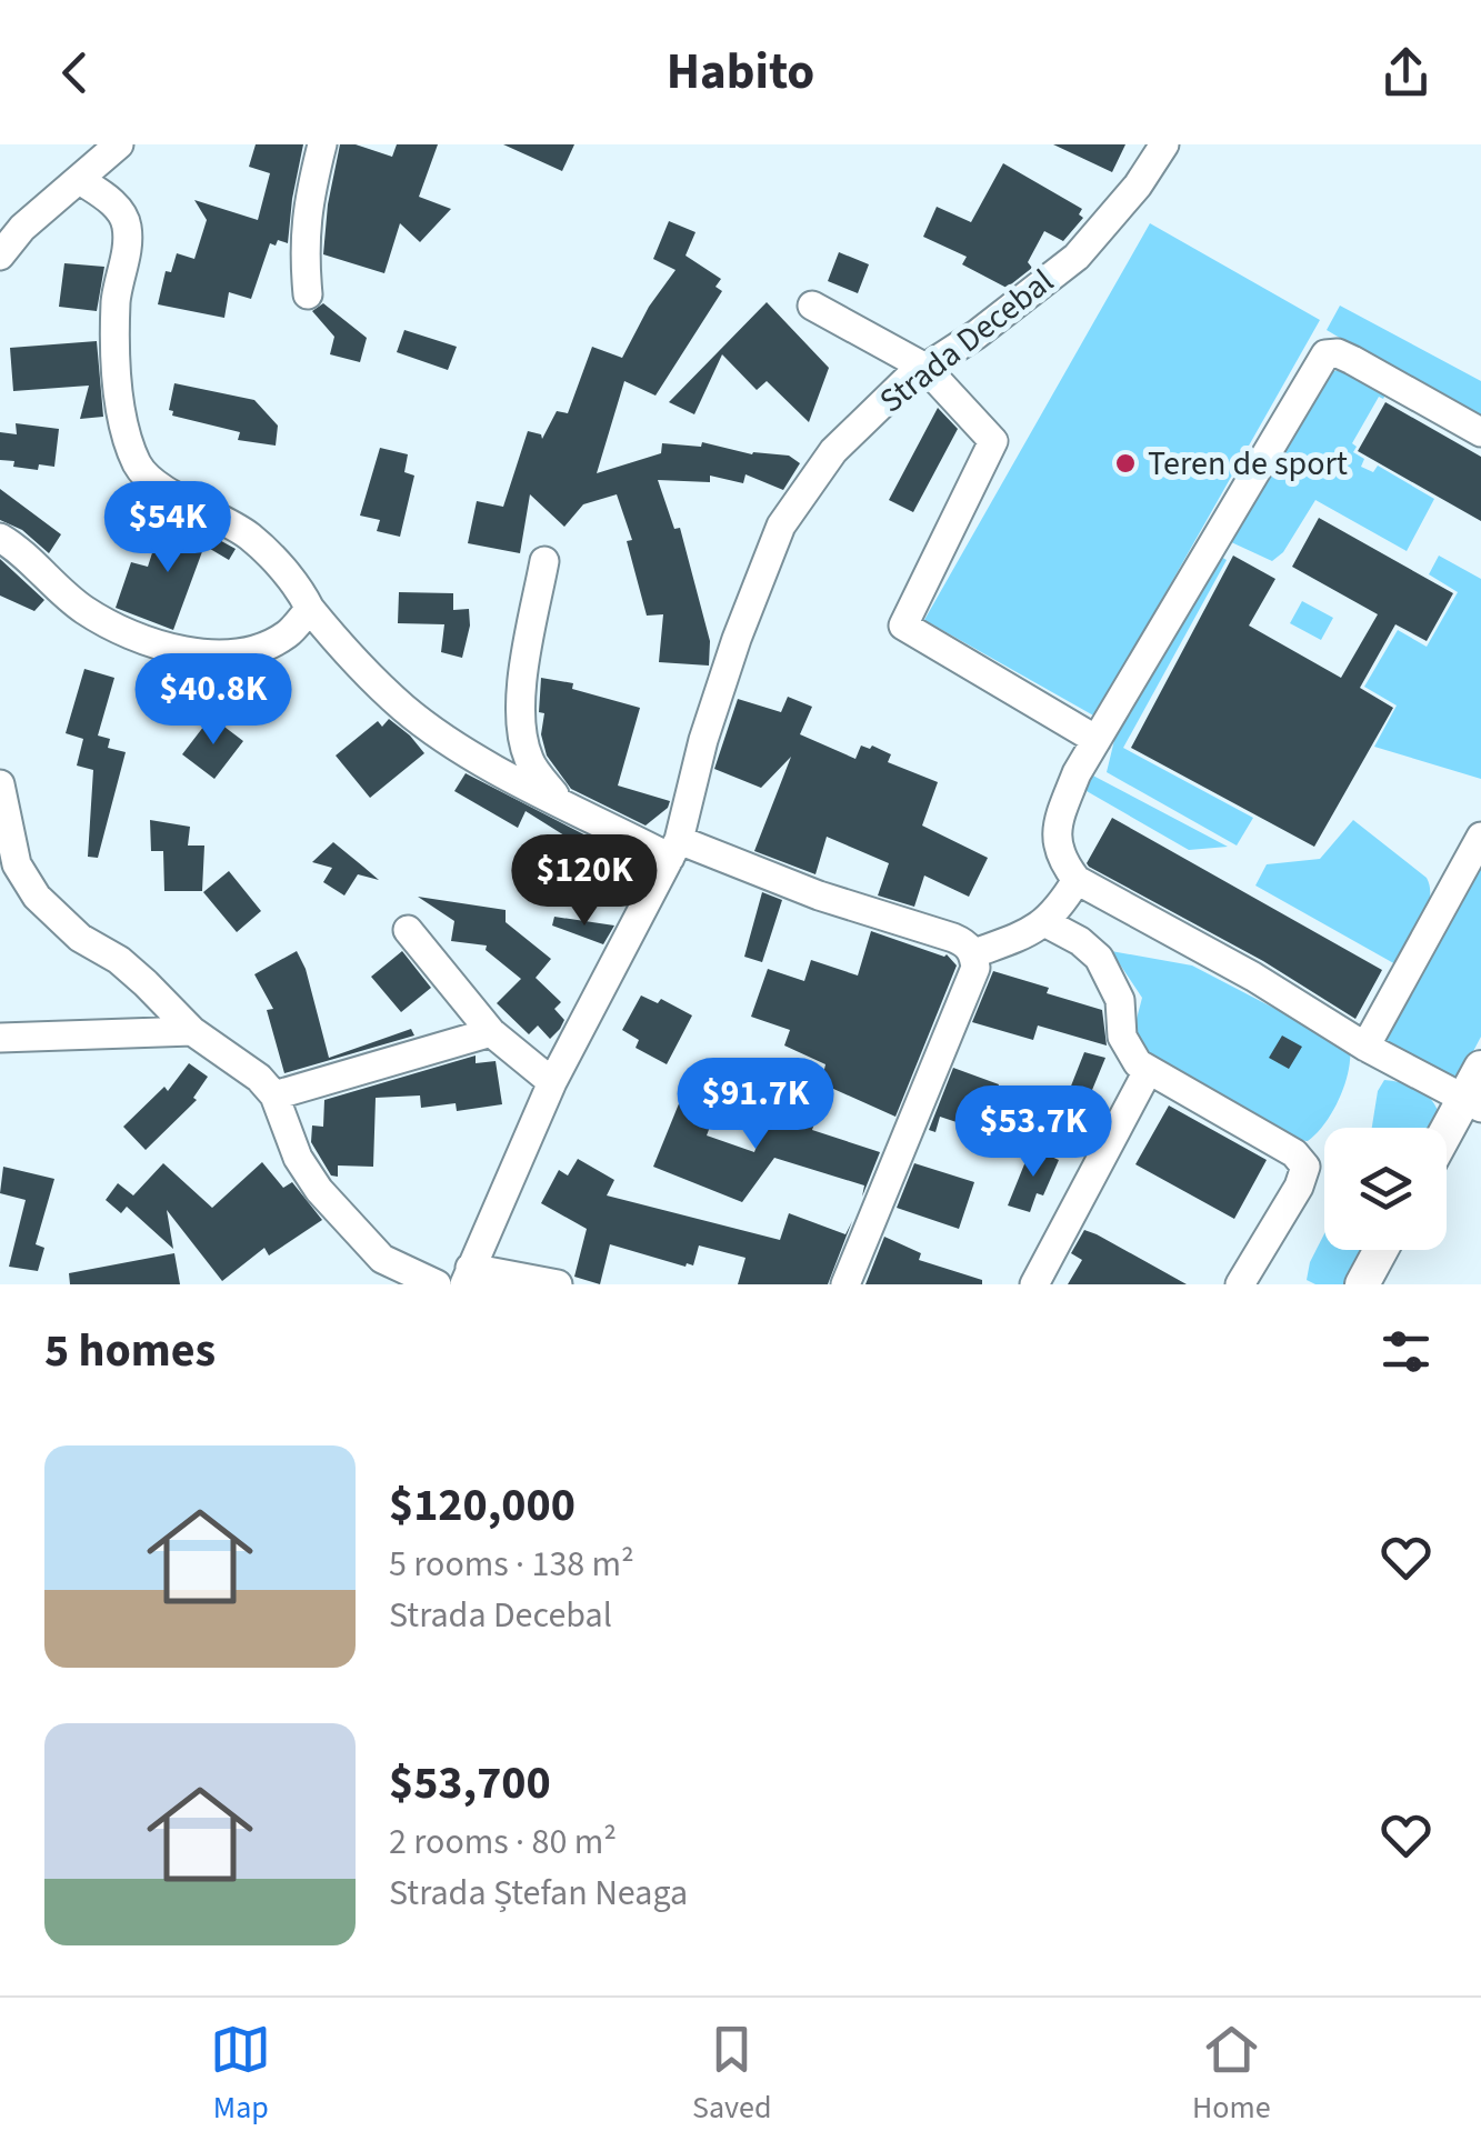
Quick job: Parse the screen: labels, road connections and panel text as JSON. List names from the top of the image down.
{
  "streets": {
    "street": ["Strada Decebal"]
  },
  "places": ["Teren de sport"],
  "page": {
    "header": "Habito",
    "price": [
      "$54K",
      "$40.8K",
      "$120K",
      "$91.7K",
      "$53.7K"
    ],
    "heading": "5 homes",
    "list": [
      {
        "name": "$120,000",
        "note": "5 rooms · 138 m² · Strada Decebal"
      },
      {
        "name": "$53,700",
        "note": "2 rooms · 80 m² · Strada Ștefan Neaga"
      }
    ],
    "tabs": ["Map", "Saved", "Home"]
  }
}
